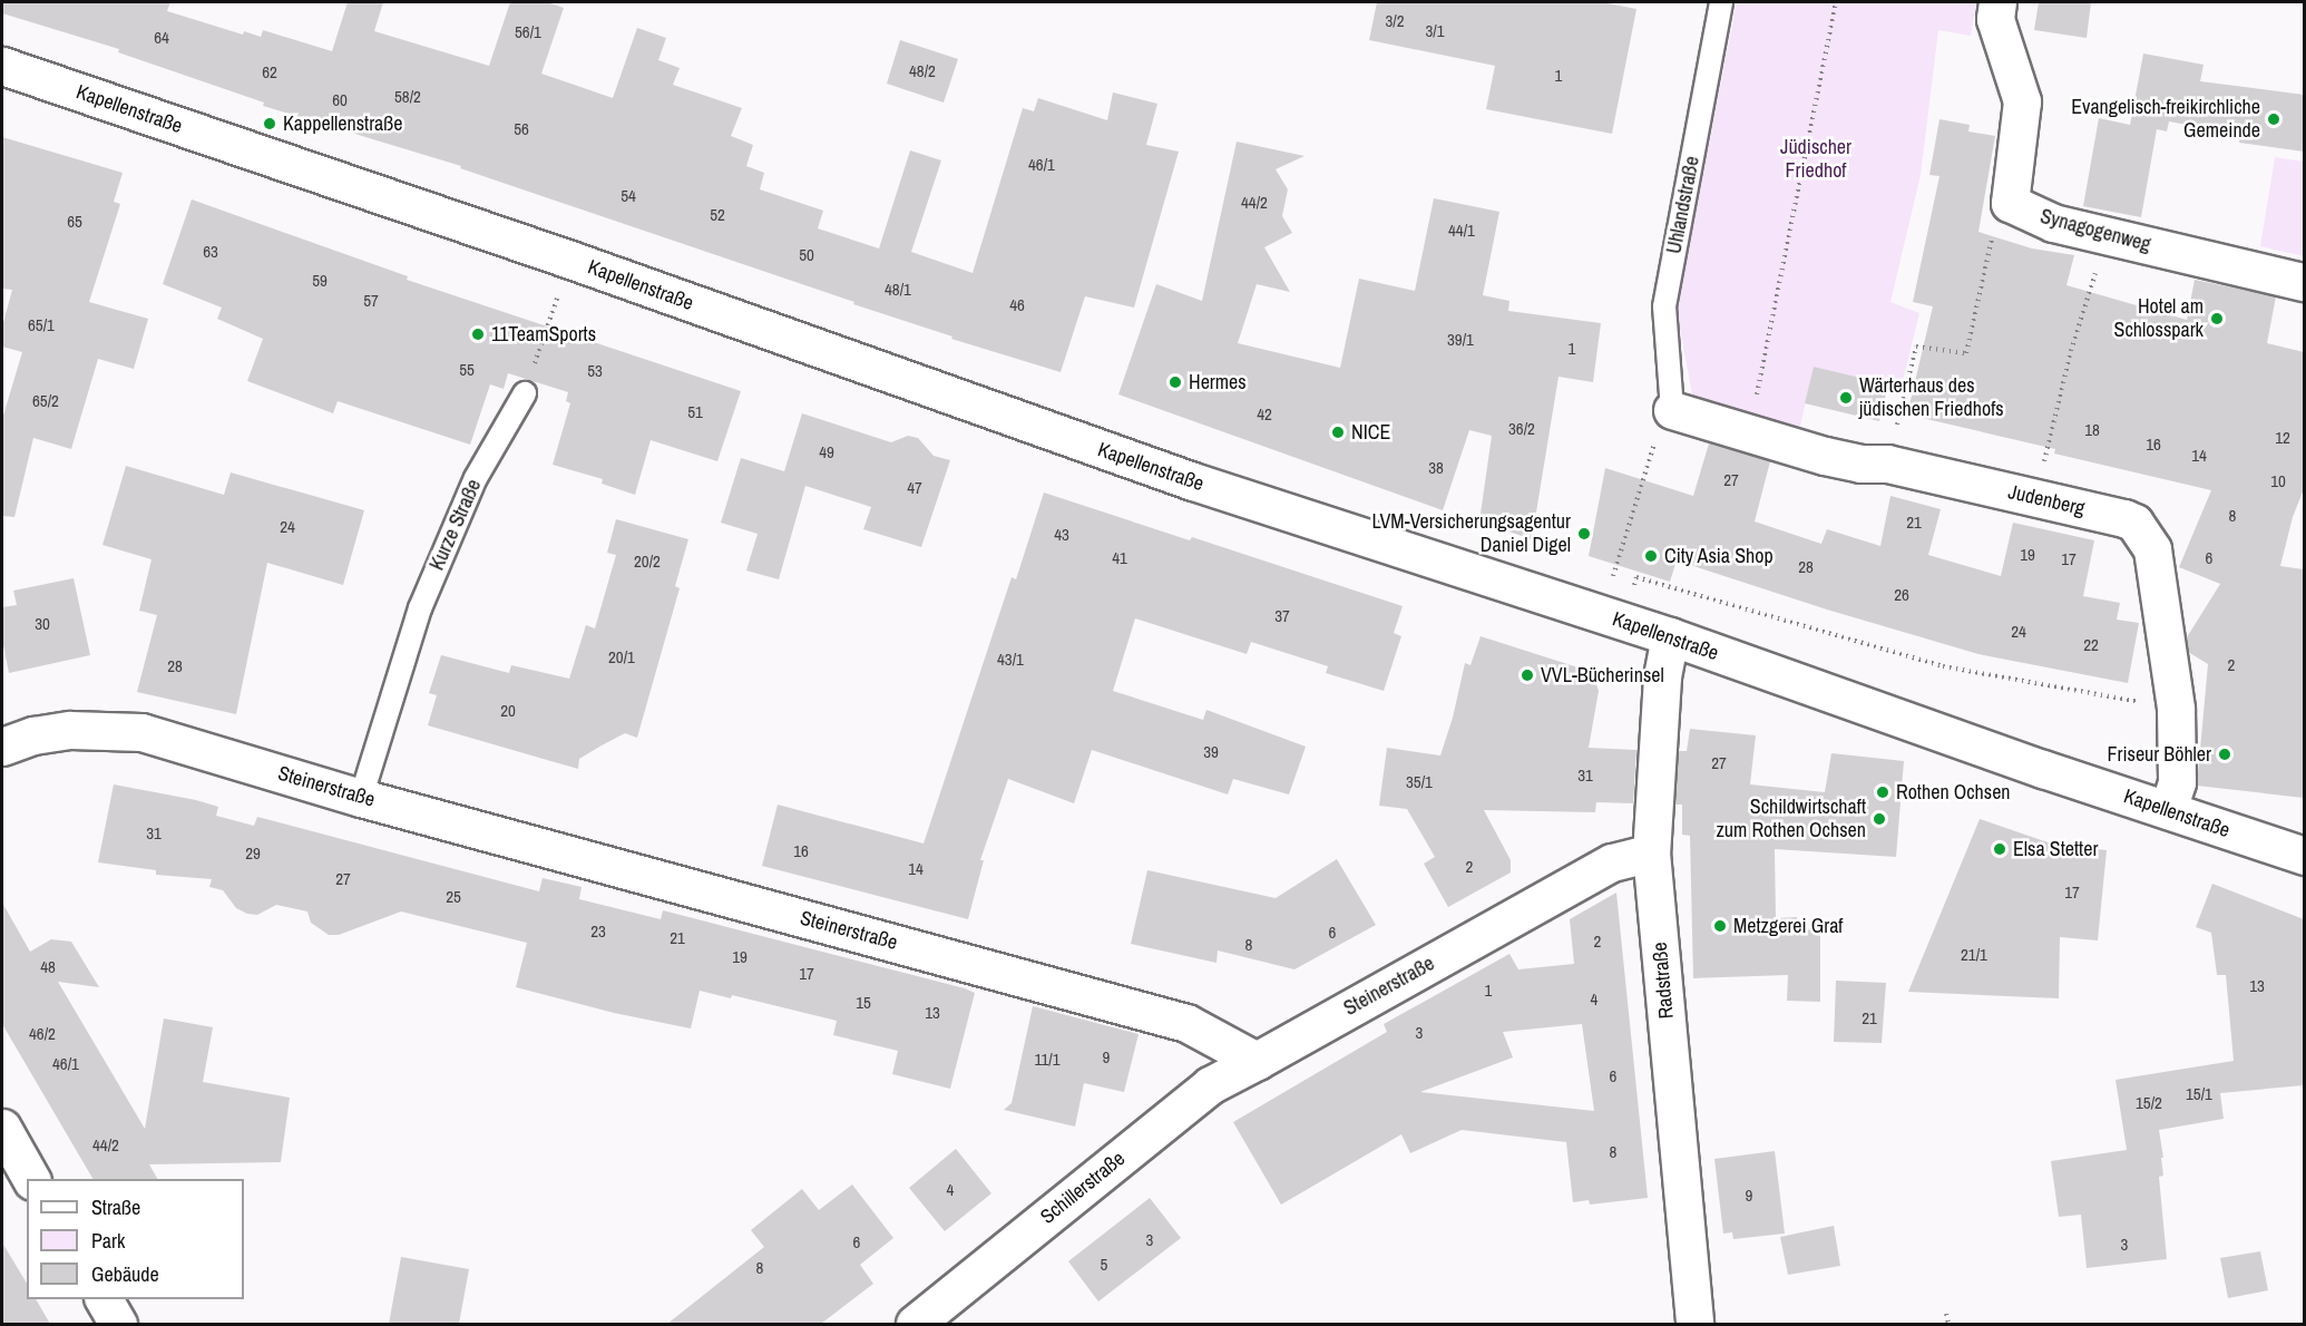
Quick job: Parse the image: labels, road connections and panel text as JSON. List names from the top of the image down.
{
  "streets": {
    "street": [
      "Kapellenstraße",
      "Synagogenweg",
      "Judenberg",
      "Steinerstraße",
      "Radstraße",
      "Schillerstraße"
    ],
    "lane": ["Uhlandstraße", "Kurze Straße"]
  },
  "crossings": [
    ["Kapellenstraße", "Judenberg"],
    ["Kapellenstraße", "Radstraße"],
    ["Uhlandstraße", "Judenberg"],
    ["Kurze Straße", "Steinerstraße"],
    ["Steinerstraße", "Radstraße"],
    ["Steinerstraße", "Schillerstraße"]
  ],
  "parks": ["Jüdischer Friedhof"],
  "places": [
    "Evangelisch-freikirchliche Gemeinde",
    "Kappellenstraße",
    "Hotel am Schlosspark",
    "11TeamSports",
    "Hermes",
    "Wärterhaus des jüdischen Friedhofs",
    "NICE",
    "LVM-Versicherungsagentur Daniel Digel",
    "City Asia Shop",
    "VVL-Bücherinsel",
    "Friseur Böhler",
    "Rothen Ochsen",
    "Schildwirtschaft zum Rothen Ochsen",
    "Elsa Stetter",
    "Metzgerei Graf"
  ],
  "house_numbers": [
    "3/2",
    "3/1",
    "56/1",
    "64",
    "48/2",
    "62",
    "1",
    "58/2",
    "60",
    "56",
    "46/1",
    "54",
    "44/2",
    "52",
    "65",
    "44/1",
    "63",
    "50",
    "59",
    "48/1",
    "57",
    "46",
    "65/1",
    "39/1",
    "1",
    "55",
    "53",
    "65/2",
    "51",
    "42",
    "36/2",
    "18",
    "12",
    "16",
    "49",
    "14",
    "38",
    "27",
    "10",
    "47",
    "8",
    "21",
    "24",
    "43",
    "19",
    "41",
    "6",
    "17",
    "20/2",
    "28",
    "26",
    "37",
    "30",
    "24",
    "22",
    "20/1",
    "43/1",
    "2",
    "28",
    "20",
    "39",
    "27",
    "31",
    "35/1",
    "31",
    "16",
    "29",
    "2",
    "14",
    "27",
    "17",
    "25",
    "23",
    "6",
    "21",
    "2",
    "8",
    "21/1",
    "19",
    "48",
    "17",
    "13",
    "1",
    "4",
    "15",
    "13",
    "21",
    "3",
    "46/2",
    "9",
    "11/1",
    "46/1",
    "6",
    "15/1",
    "15/2",
    "44/2",
    "8",
    "4",
    "9",
    "3",
    "6",
    "3",
    "5",
    "8"
  ],
  "legend": ["Straße", "Park", "Gebäude"]
}
